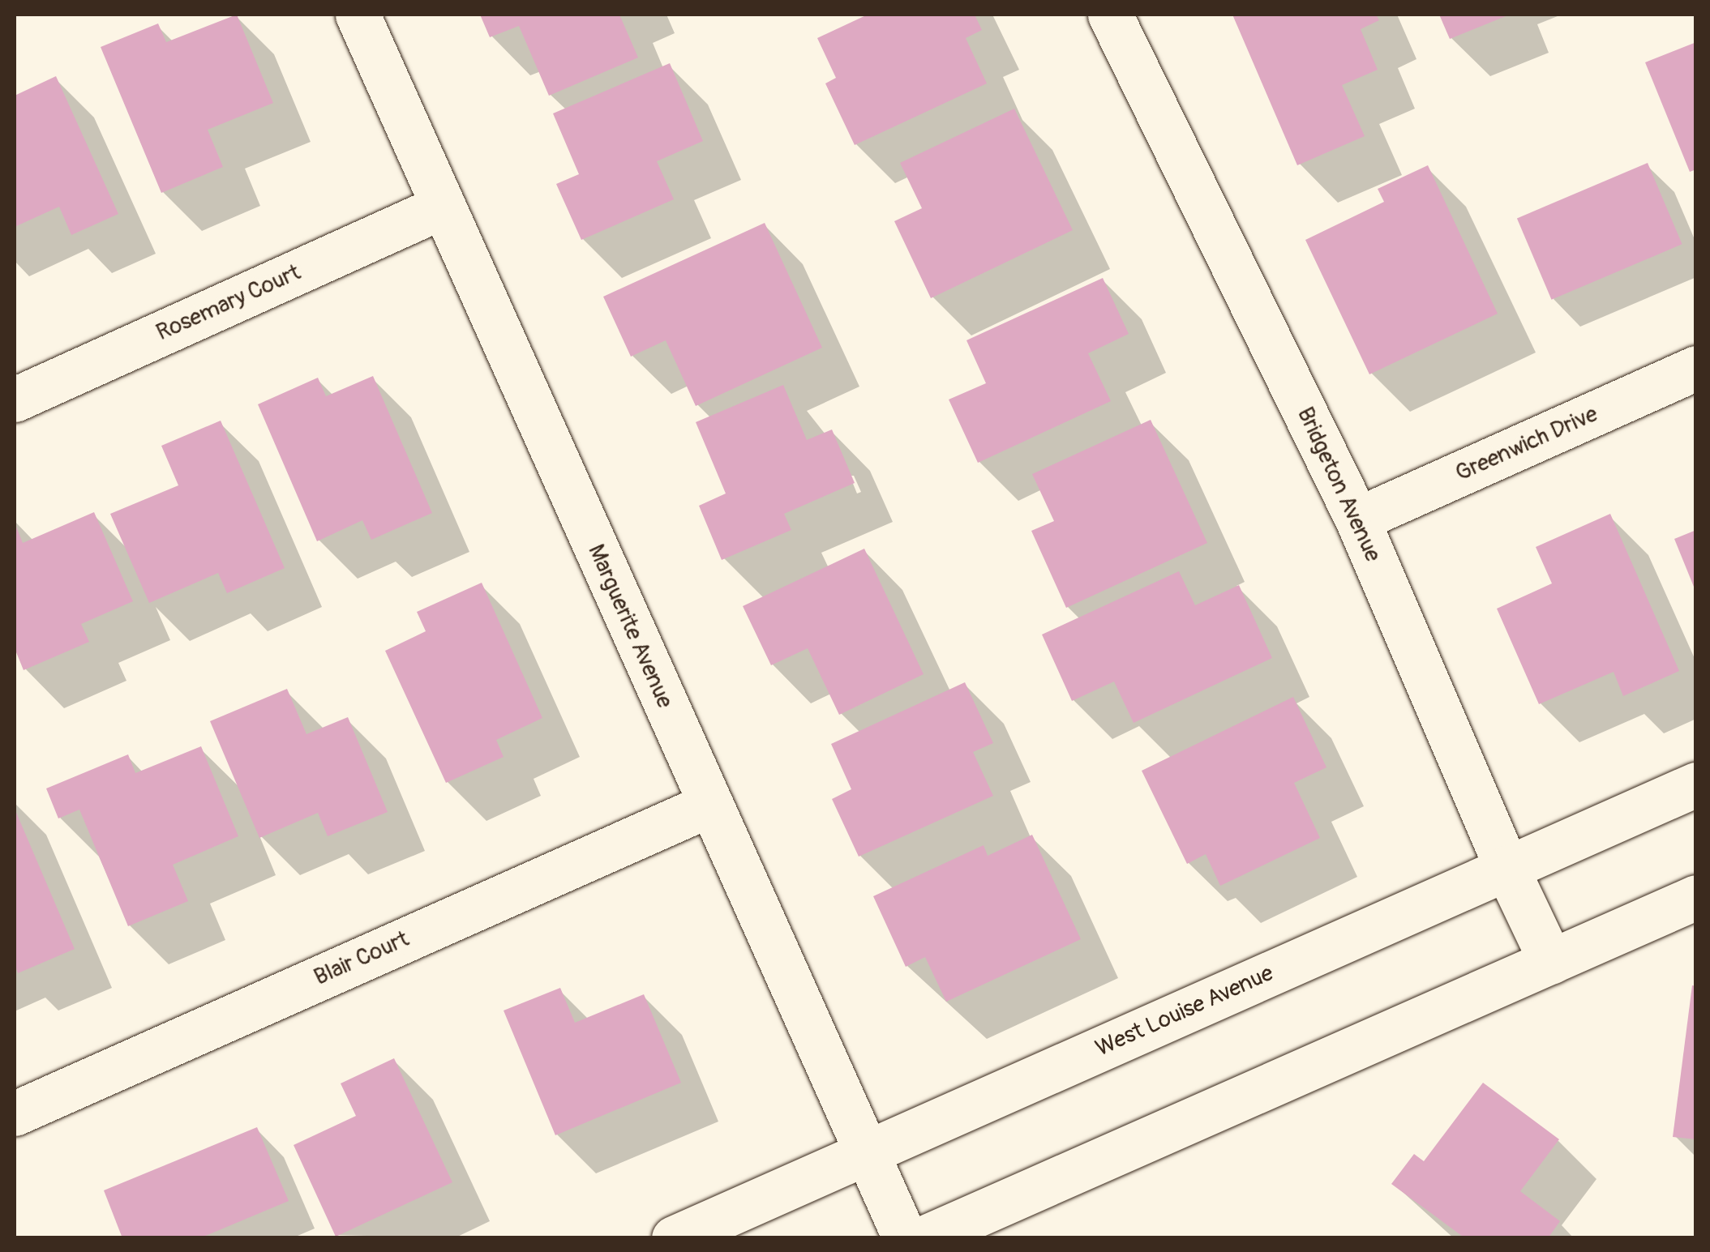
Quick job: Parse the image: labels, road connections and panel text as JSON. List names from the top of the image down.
{
  "streets": {
    "street": [
      "Rosemary Court",
      "Greenwich Drive",
      "Bridgeton Avenue",
      "Marguerite Avenue",
      "Blair Court",
      "West Louise Avenue"
    ]
  },
  "crossings": [
    ["Rosemary Court", "Marguerite Avenue"],
    ["Greenwich Drive", "Bridgeton Avenue"],
    ["Bridgeton Avenue", "West Louise Avenue"],
    ["Marguerite Avenue", "Blair Court"],
    ["Marguerite Avenue", "West Louise Avenue"]
  ]
}
